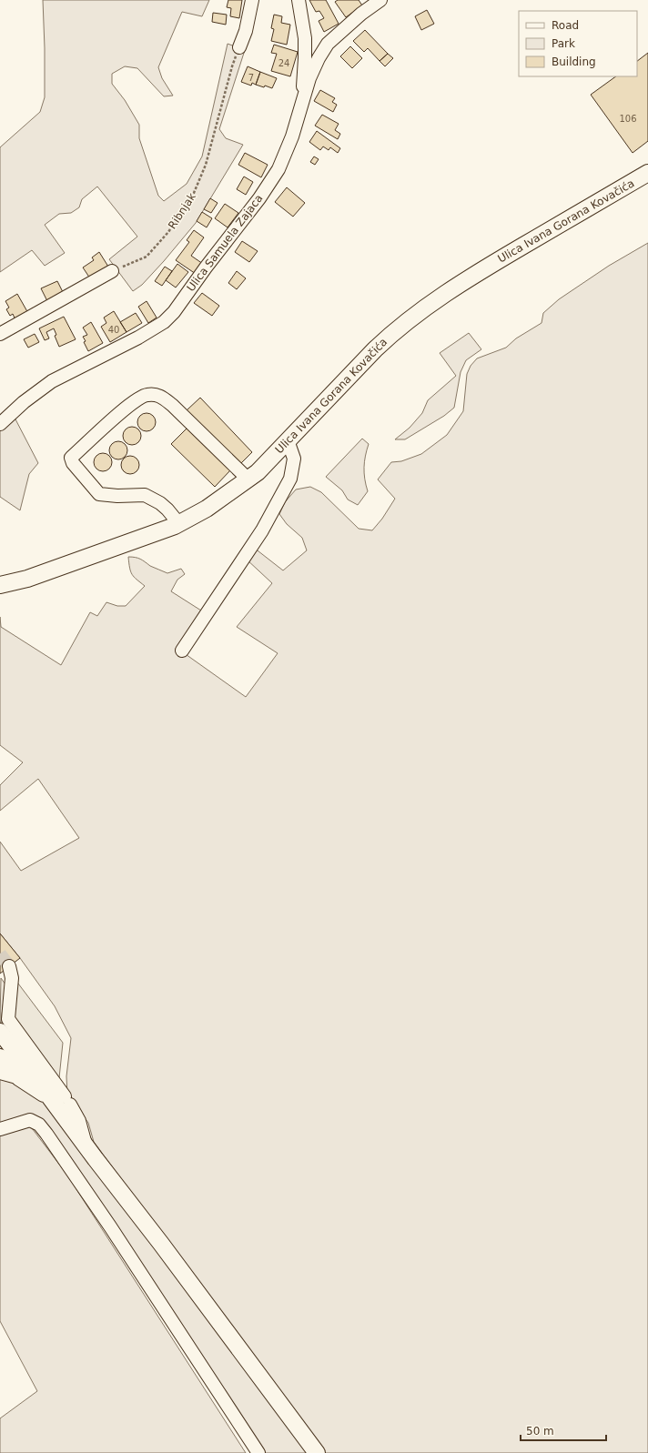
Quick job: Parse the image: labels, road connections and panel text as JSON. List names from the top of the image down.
{
  "streets": {
    "main road": ["Ulica Ivana Gorana Kovačića"],
    "street": ["Ulica Samuela Zajaca"],
    "path": ["Ribnjak"]
  },
  "house_numbers": [
    "24",
    "7",
    "106",
    "40"
  ],
  "legend": ["Road", "Park", "Building"],
  "scale_bar": "50 m"
}
